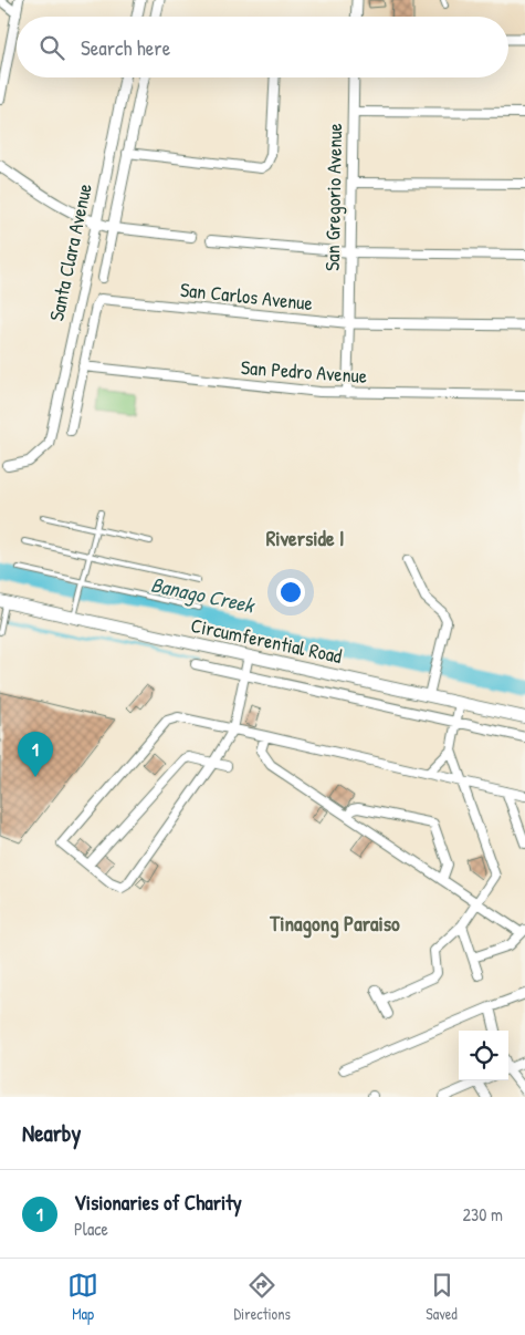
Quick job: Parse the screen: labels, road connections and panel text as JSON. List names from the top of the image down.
{
  "streets": {
    "main road": ["Circumferential Road"],
    "street": [
      "San Gregorio Avenue",
      "Santa Clara Avenue",
      "San Carlos Avenue",
      "San Pedro Avenue"
    ]
  },
  "crossings": [
    ["San Gregorio Avenue", "San Carlos Avenue"],
    ["San Gregorio Avenue", "San Pedro Avenue"],
    ["San Carlos Avenue", "San Pedro Avenue"]
  ],
  "districts": ["Riverside I", "Tinagong Paraiso"],
  "water": ["Banago Creek"],
  "page": {
    "search": "Search here",
    "pins": "1",
    "heading": "Nearby",
    "list": [
      {
        "mark": "1",
        "name": "Visionaries of Charity",
        "note": "Place",
        "value": "230 m"
      }
    ],
    "nav": ["Map", "Directions", "Saved"]
  }
}
